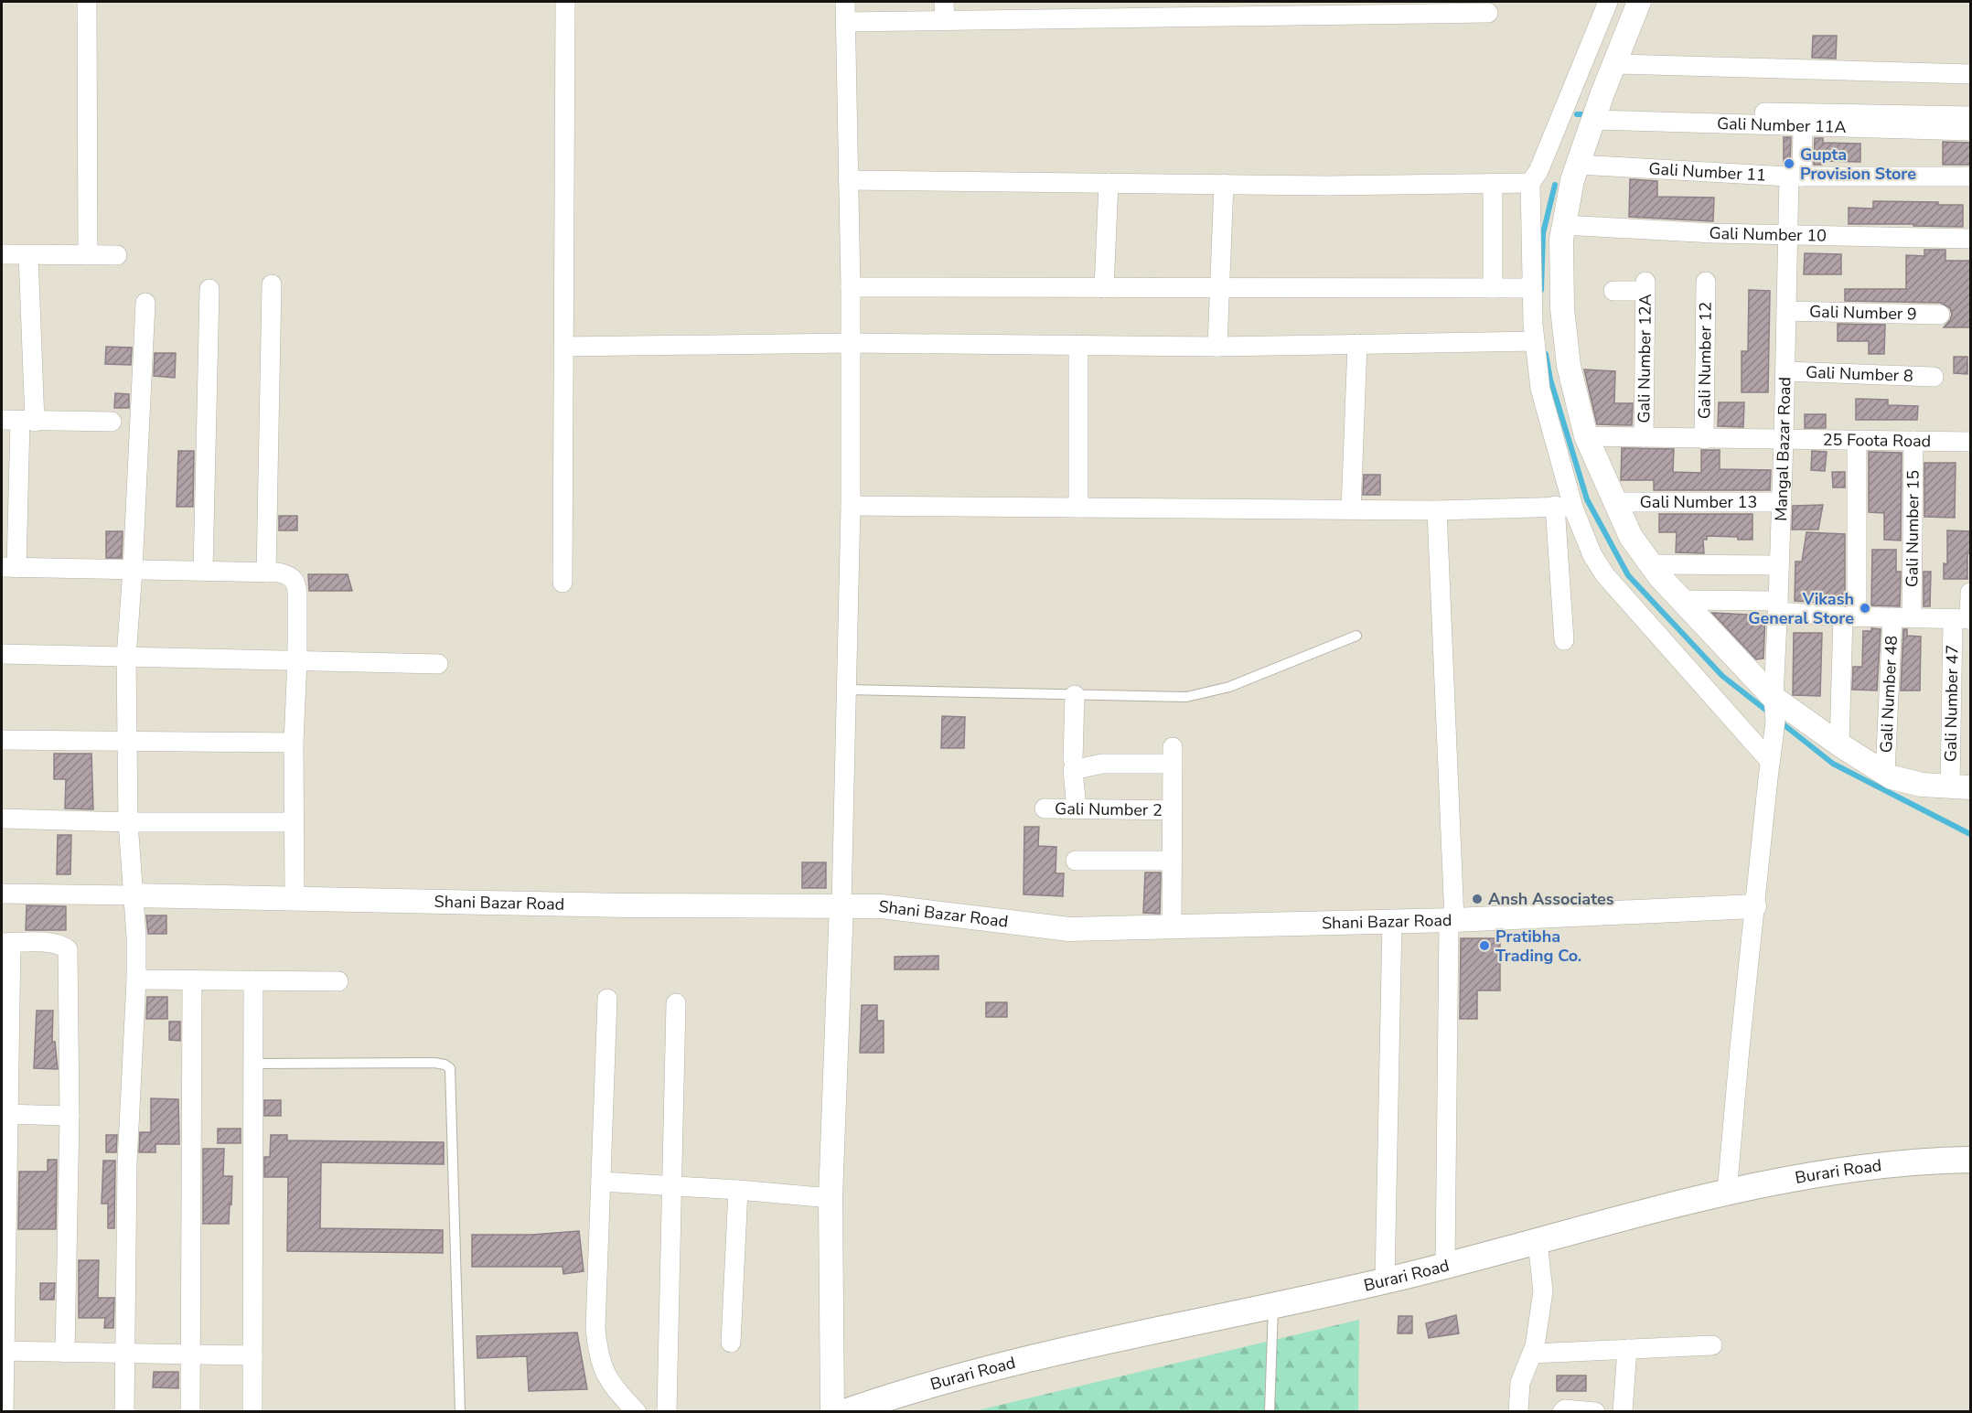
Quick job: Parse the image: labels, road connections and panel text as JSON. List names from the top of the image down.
{
  "streets": {
    "main road": ["Burari Road"],
    "street": [
      "Gali Number 11A",
      "Gali Number 11",
      "Gali Number 10",
      "Gali Number 9",
      "Gali Number 12A",
      "Gali Number 12",
      "Gali Number 8",
      "25 Foota Road",
      "Mangal Bazar Road",
      "Gali Number 13",
      "Gali Number 15",
      "Gali Number 48",
      "Gali Number 47",
      "Gali Number 2",
      "Shani Bazar Road"
    ]
  },
  "crossings": [
    ["Gali Number 11A", "Mangal Bazar Road"],
    ["Gali Number 11", "Mangal Bazar Road"],
    ["Gali Number 10", "Mangal Bazar Road"],
    ["Gali Number 9", "Mangal Bazar Road"],
    ["Gali Number 12A", "25 Foota Road"],
    ["Gali Number 12", "25 Foota Road"],
    ["Gali Number 8", "Mangal Bazar Road"],
    ["25 Foota Road", "Mangal Bazar Road"],
    ["25 Foota Road", "Gali Number 15"],
    ["Mangal Bazar Road", "Gali Number 13"],
    ["Mangal Bazar Road", "Shani Bazar Road"],
    ["Mangal Bazar Road", "Burari Road"]
  ],
  "places": [
    "Gupta Provision Store",
    "Vikash General Store",
    "Ansh Associates",
    "Pratibha Trading Co."
  ]
}
